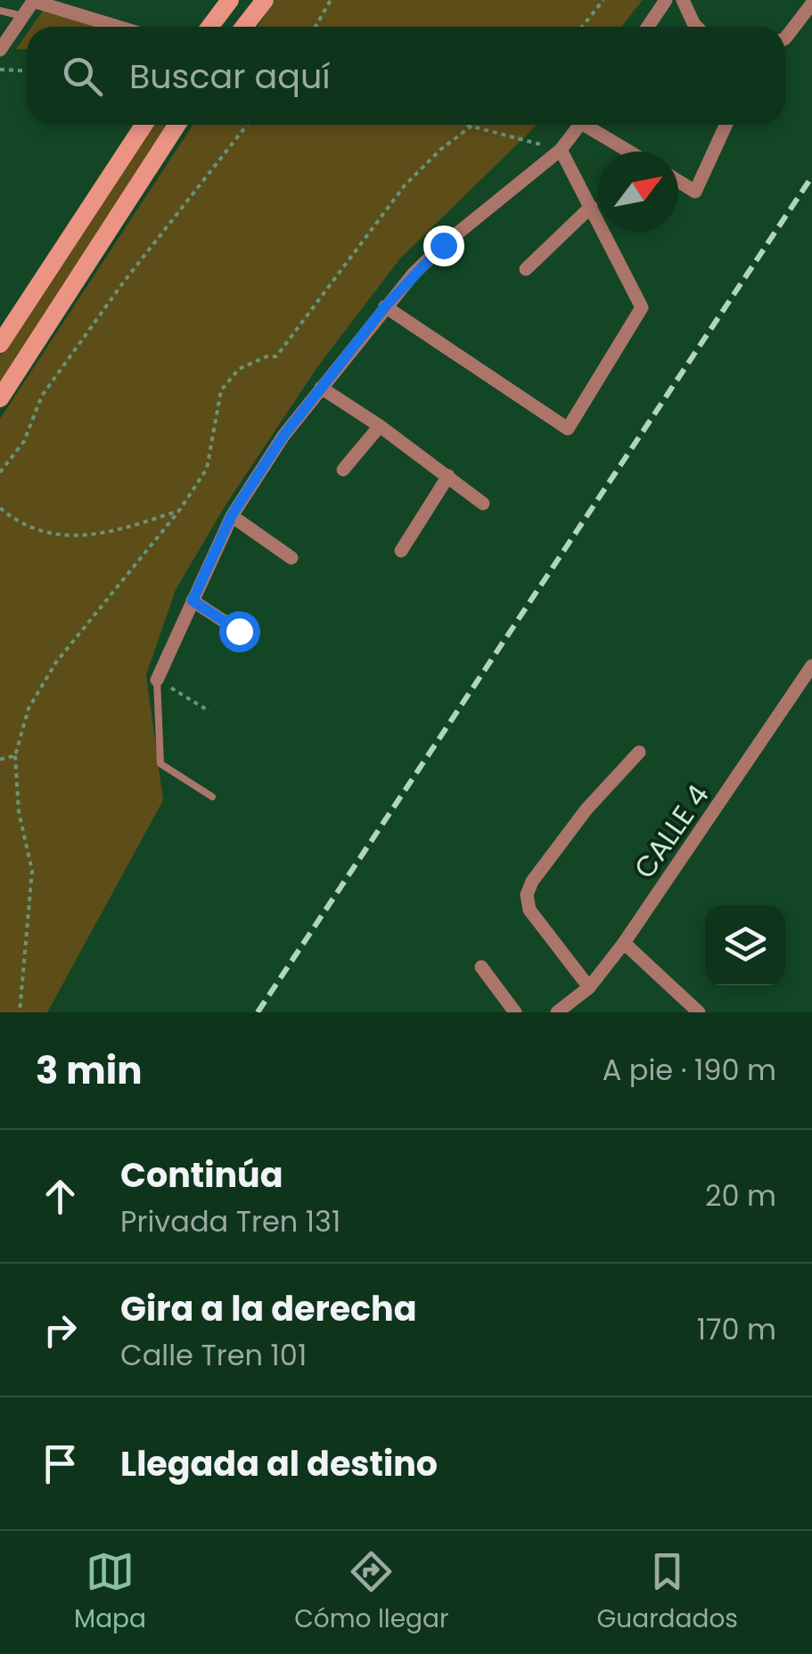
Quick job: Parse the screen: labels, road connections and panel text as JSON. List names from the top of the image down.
{
  "streets": {
    "street": ["CALLE 4"]
  },
  "north": "top right",
  "page": {
    "search": "Buscar aquí",
    "heading": ["3 min", "A pie · 190 m"],
    "list": [
      ["Continúa", "Privada Tren 131", "20 m"],
      ["Gira a la derecha", "Calle Tren 101", "170 m"],
      "Llegada al destino"
    ],
    "nav": ["Mapa", "Cómo llegar", "Guardados"]
  }
}
